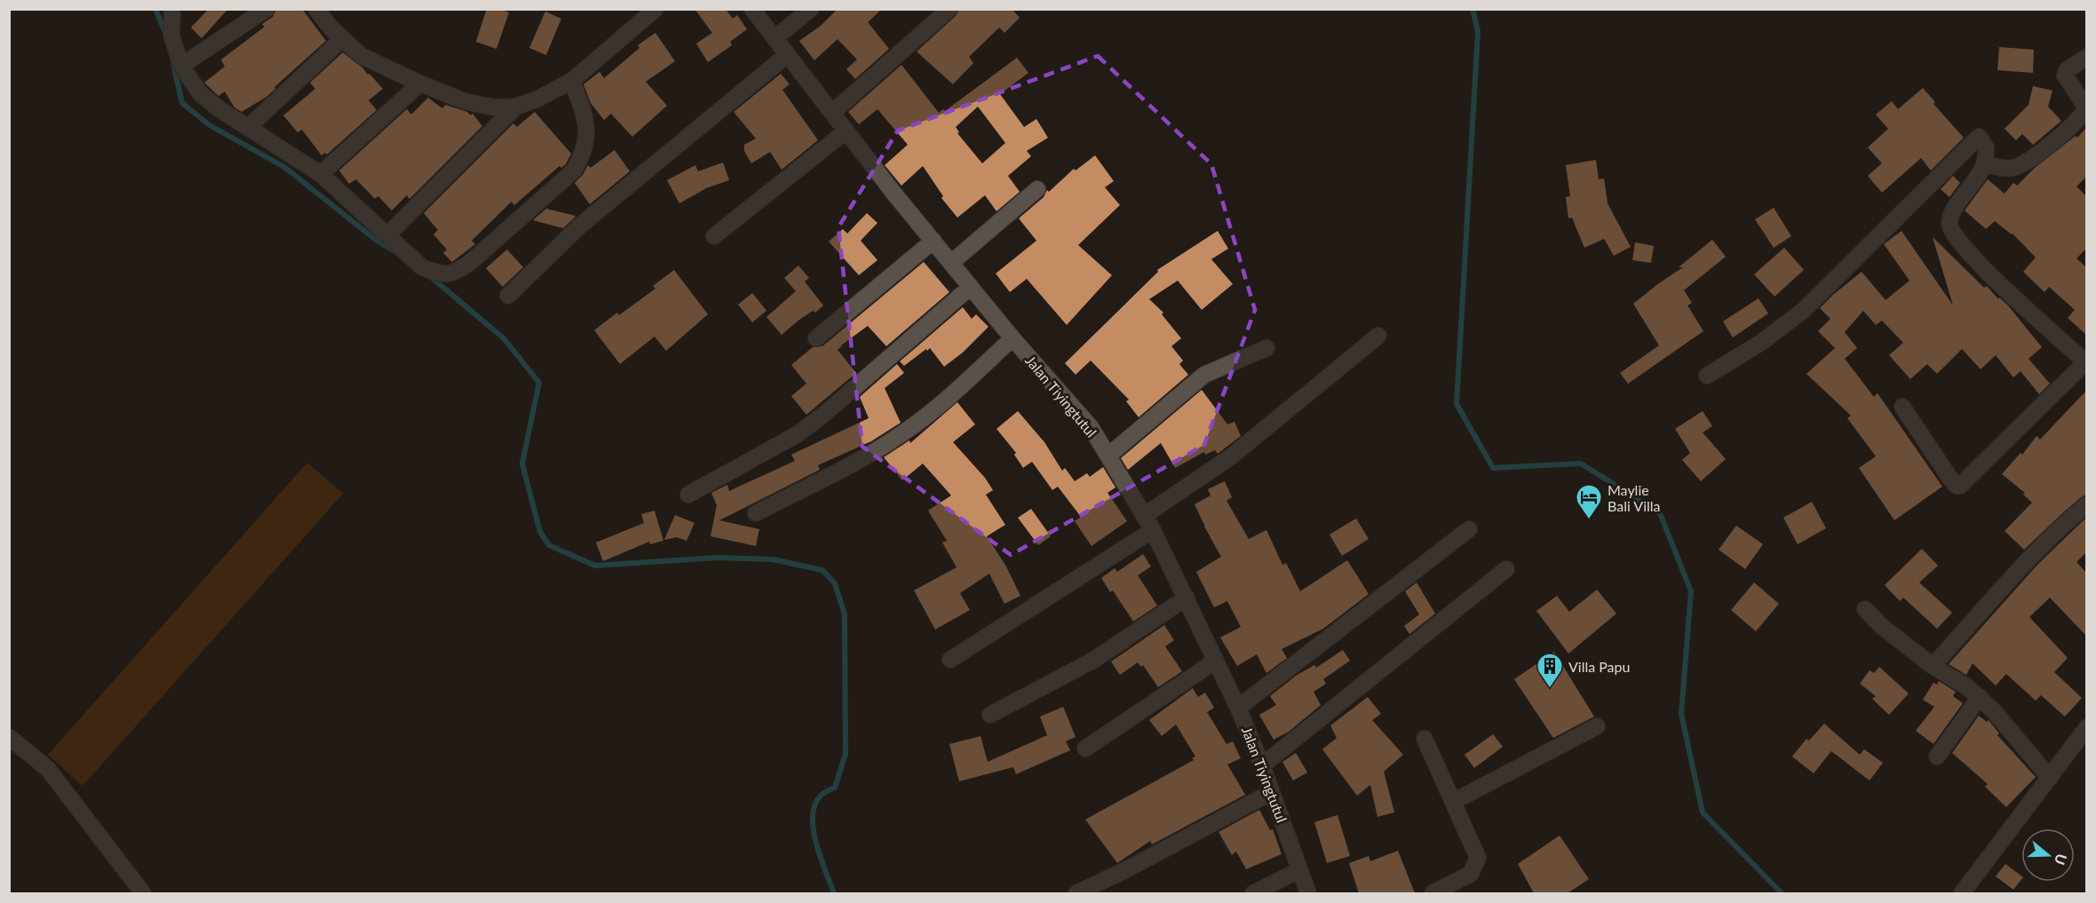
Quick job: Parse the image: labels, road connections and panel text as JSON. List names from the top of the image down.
{
  "streets": {
    "street": ["Jalan Tiyingtutul"]
  },
  "places": {
    "hotel": ["Maylie Bali Villa"],
    "building": ["Villa Papu"]
  },
  "north": "right"
}
